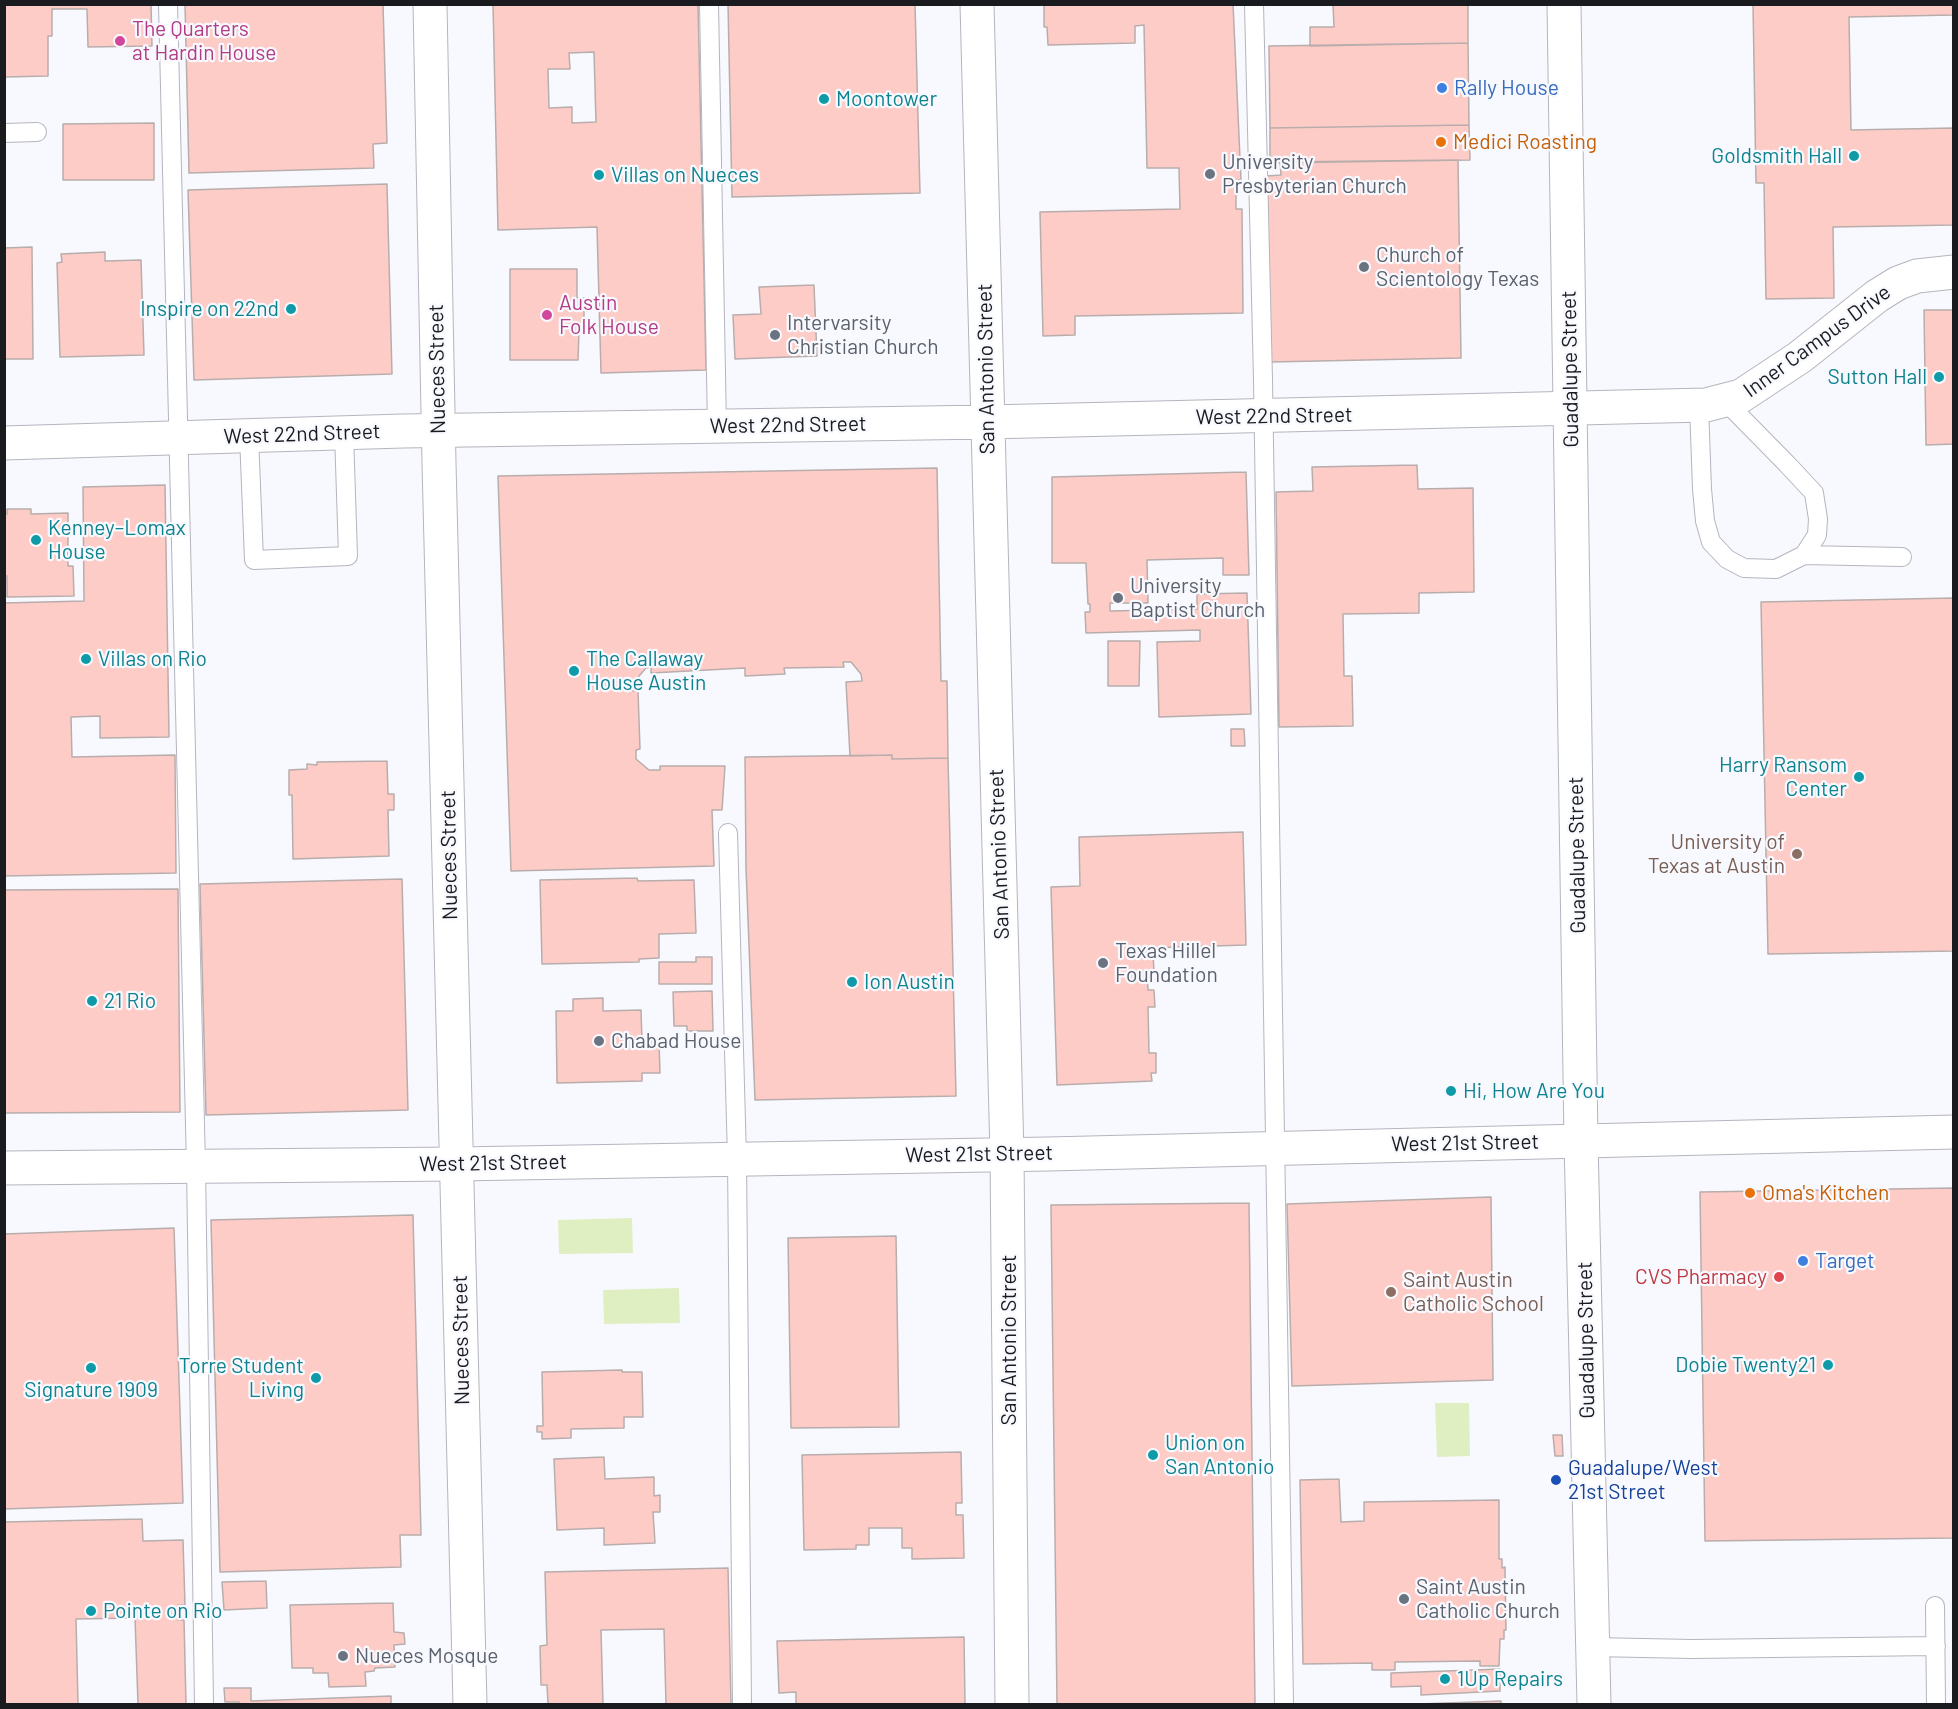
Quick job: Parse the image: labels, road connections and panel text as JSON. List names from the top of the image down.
{
  "streets": {
    "street": [
      "Inner Campus Drive",
      "Nueces Street",
      "San Antonio Street",
      "Guadalupe Street",
      "West 22nd Street",
      "West 21st Street"
    ]
  },
  "crossings": [
    ["Inner Campus Drive", "Guadalupe Street"],
    ["Inner Campus Drive", "West 22nd Street"],
    ["Nueces Street", "West 22nd Street"],
    ["Nueces Street", "West 21st Street"],
    ["San Antonio Street", "West 22nd Street"],
    ["San Antonio Street", "West 21st Street"],
    ["Guadalupe Street", "West 22nd Street"],
    ["Guadalupe Street", "West 21st Street"]
  ],
  "places": [
    "The Quarters at Hardin House",
    "Rally House",
    "Moontower",
    "Medici Roasting",
    "Goldsmith Hall",
    "University Presbyterian Church",
    "Villas on Nueces",
    "Church of Scientology Texas",
    "Inspire on 22nd",
    "Austin Folk House",
    "Intervarsity Christian Church",
    "Sutton Hall",
    "Kenney–Lomax House",
    "University Baptist Church",
    "Villas on Rio",
    "The Callaway House Austin",
    "Harry Ransom Center",
    "University of Texas at Austin",
    "Texas Hillel Foundation",
    "Ion Austin",
    "21 Rio",
    "Chabad House",
    "Hi, How Are You",
    "Oma's Kitchen",
    "Target",
    "CVS Pharmacy",
    "Saint Austin Catholic School",
    "Dobie Twenty21",
    "Signature 1909",
    "Torre Student Living",
    "Union on San Antonio",
    "Guadalupe/West 21st Street",
    "Saint Austin Catholic Church",
    "Pointe on Rio",
    "Nueces Mosque",
    "1Up Repairs"
  ]
}
